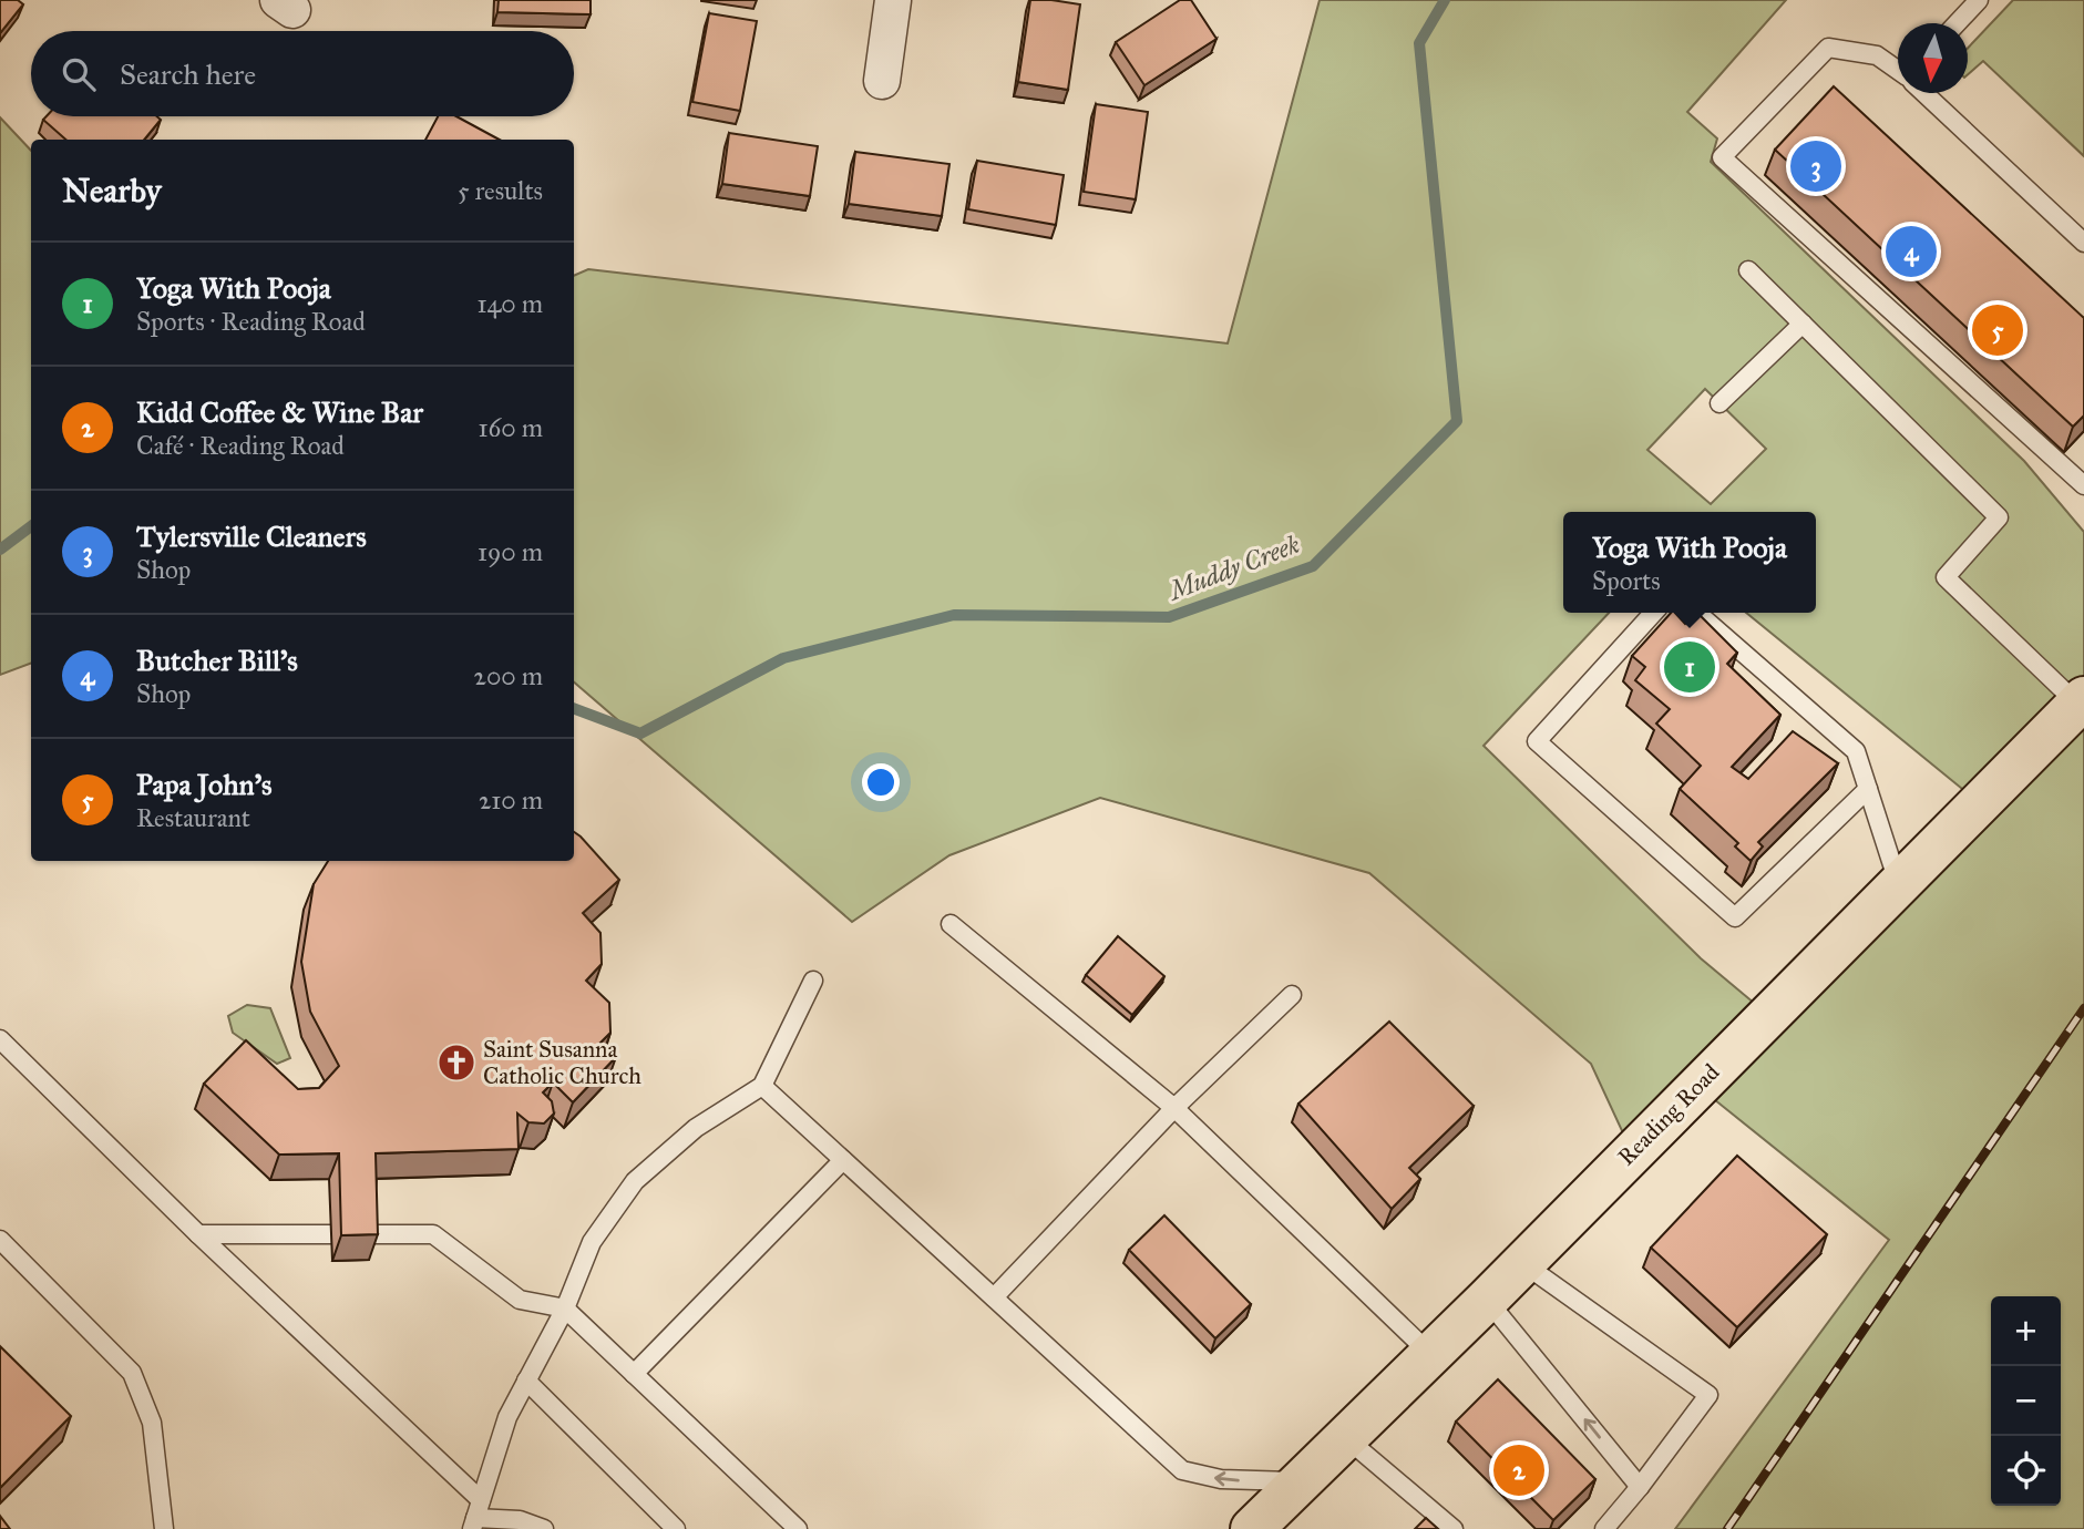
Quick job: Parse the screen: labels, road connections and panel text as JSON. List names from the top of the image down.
{
  "streets": {
    "main road": ["Reading Road"]
  },
  "water": ["Muddy Creek"],
  "places": {
    "church": ["Saint Susanna Catholic Church"]
  },
  "north": "bottom",
  "page": {
    "search": "Search here",
    "pins": [
      "3",
      "4",
      "5",
      "1",
      "2"
    ],
    "heading": ["Nearby", "5 results"],
    "list": [
      {
        "mark": "1",
        "name": "Yoga With Pooja",
        "note": "Sports · Reading Road",
        "value": "140 m"
      },
      {
        "mark": "2",
        "name": "Kidd Coffee & Wine Bar",
        "note": "Café · Reading Road",
        "value": "160 m"
      },
      {
        "mark": "3",
        "name": "Tylersville Cleaners",
        "note": "Shop",
        "value": "190 m"
      },
      {
        "mark": "4",
        "name": "Butcher Bill’s",
        "note": "Shop",
        "value": "200 m"
      },
      {
        "mark": "5",
        "name": "Papa John's",
        "note": "Restaurant",
        "value": "210 m"
      }
    ],
    "popup": ["Yoga With Pooja", "Sports"],
    "map_buttons": ["+", "−"]
  }
}
